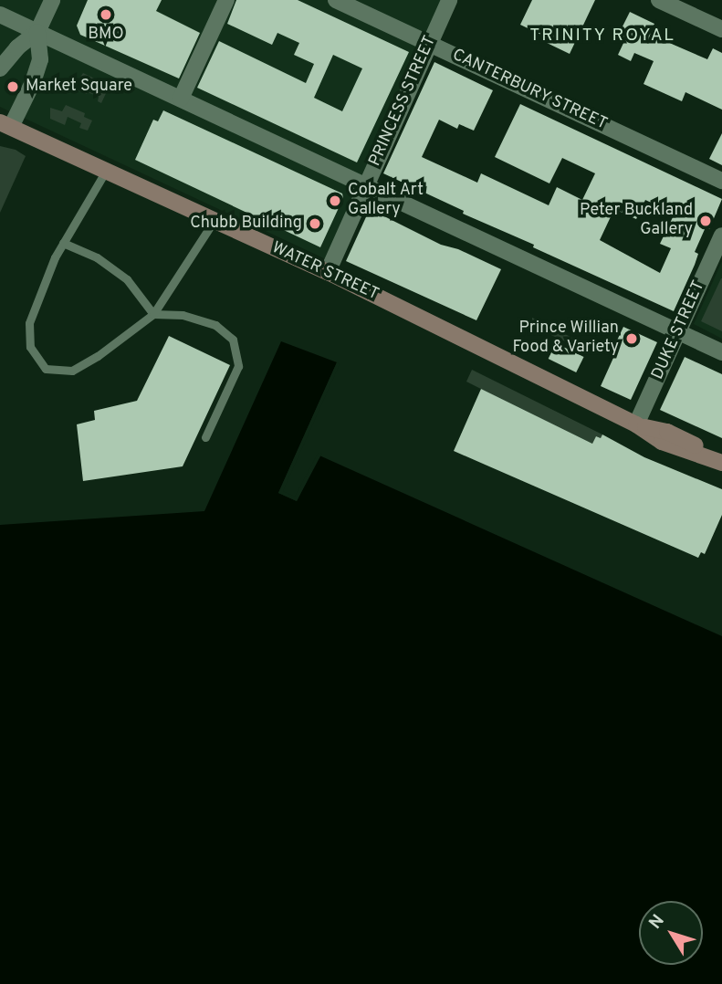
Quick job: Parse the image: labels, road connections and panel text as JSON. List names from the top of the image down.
{
  "streets": {
    "main road": ["WATER STREET"],
    "street": ["CANTERBURY STREET", "PRINCESS STREET", "DUKE STREET"]
  },
  "crossings": [
    ["CANTERBURY STREET", "PRINCESS STREET"],
    ["PRINCESS STREET", "WATER STREET"],
    ["WATER STREET", "DUKE STREET"]
  ],
  "districts": ["TRINITY ROYAL"],
  "places": [
    "BMO",
    "Market Square",
    "Cobalt Art Gallery",
    "Peter Buckland Gallery",
    "Chubb Building",
    "Prince Willian Food & Variety"
  ],
  "north": "top left"
}
